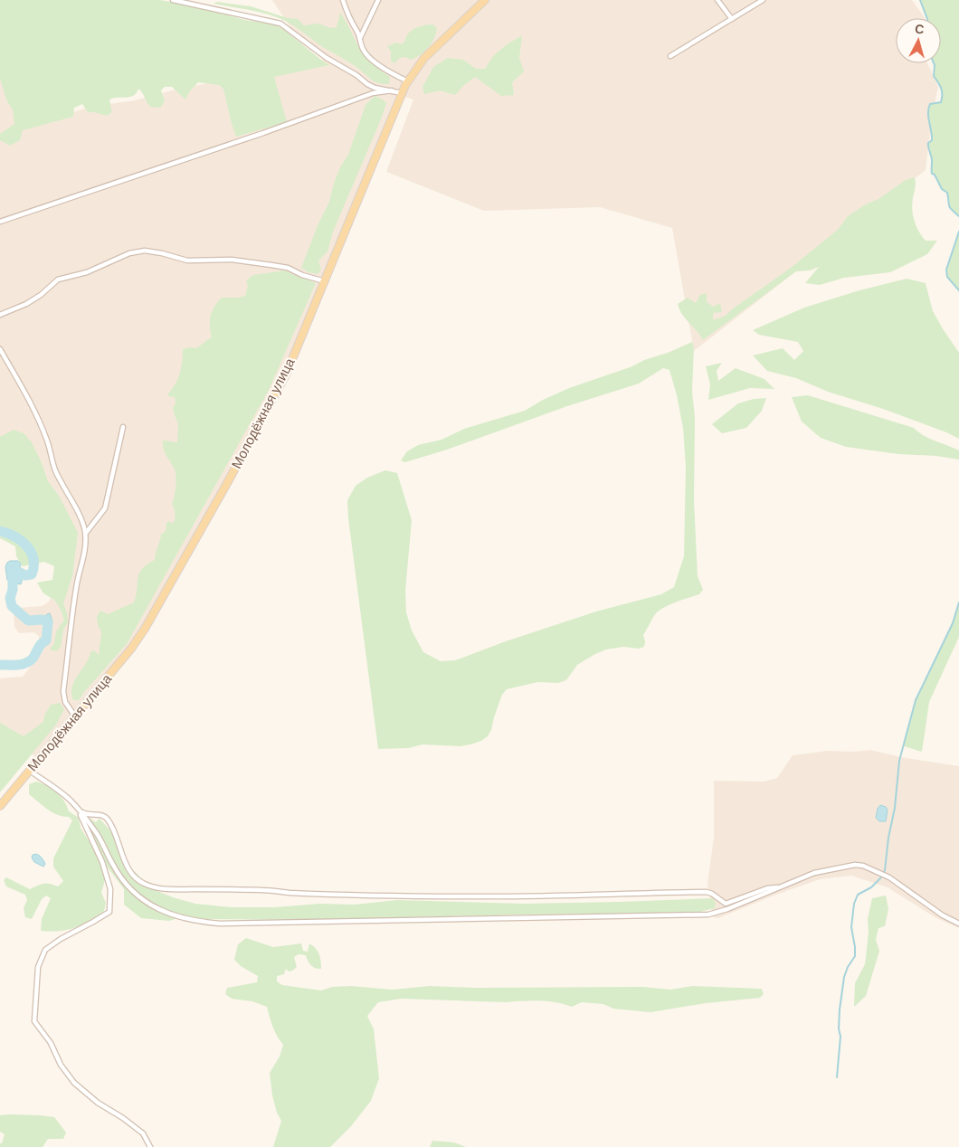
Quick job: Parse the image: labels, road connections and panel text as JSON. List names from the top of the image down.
{
  "streets": {
    "main road": ["Молодёжная улица"]
  },
  "north": "top"
}
